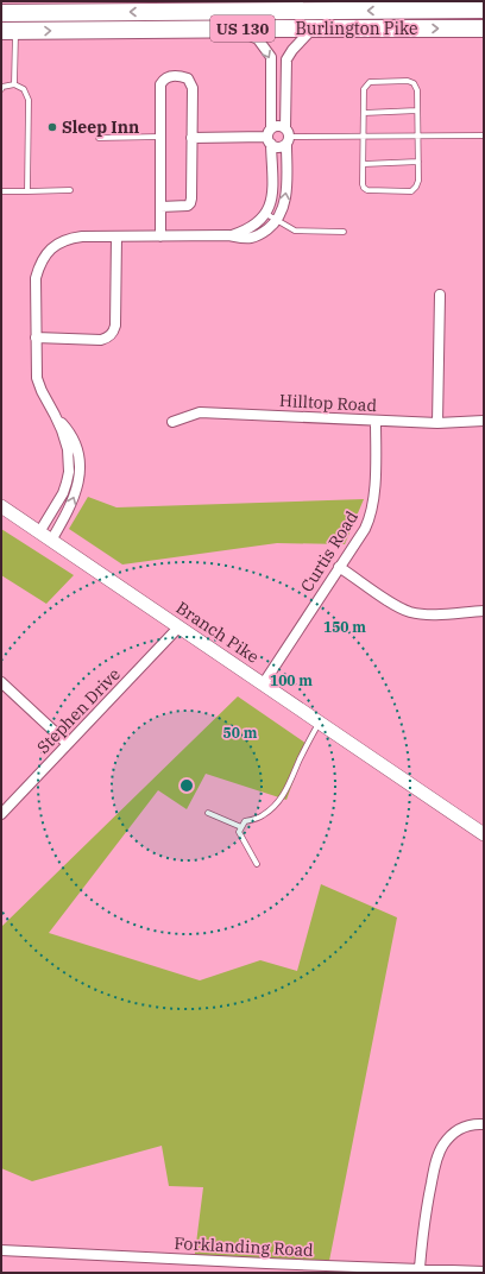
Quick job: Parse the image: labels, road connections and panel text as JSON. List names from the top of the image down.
{
  "streets": {
    "highway": ["US 130", "Burlington Pike"],
    "street": [
      "Hilltop Road",
      "Curtis Road",
      "Branch Pike",
      "Stephen Drive",
      "Forklanding Road"
    ]
  },
  "crossings": [
    ["Hilltop Road", "Curtis Road"],
    ["Curtis Road", "Branch Pike"],
    ["Branch Pike", "Stephen Drive"]
  ],
  "places": ["Sleep Inn"],
  "rings": ["150 m", "100 m", "50 m"]
}
